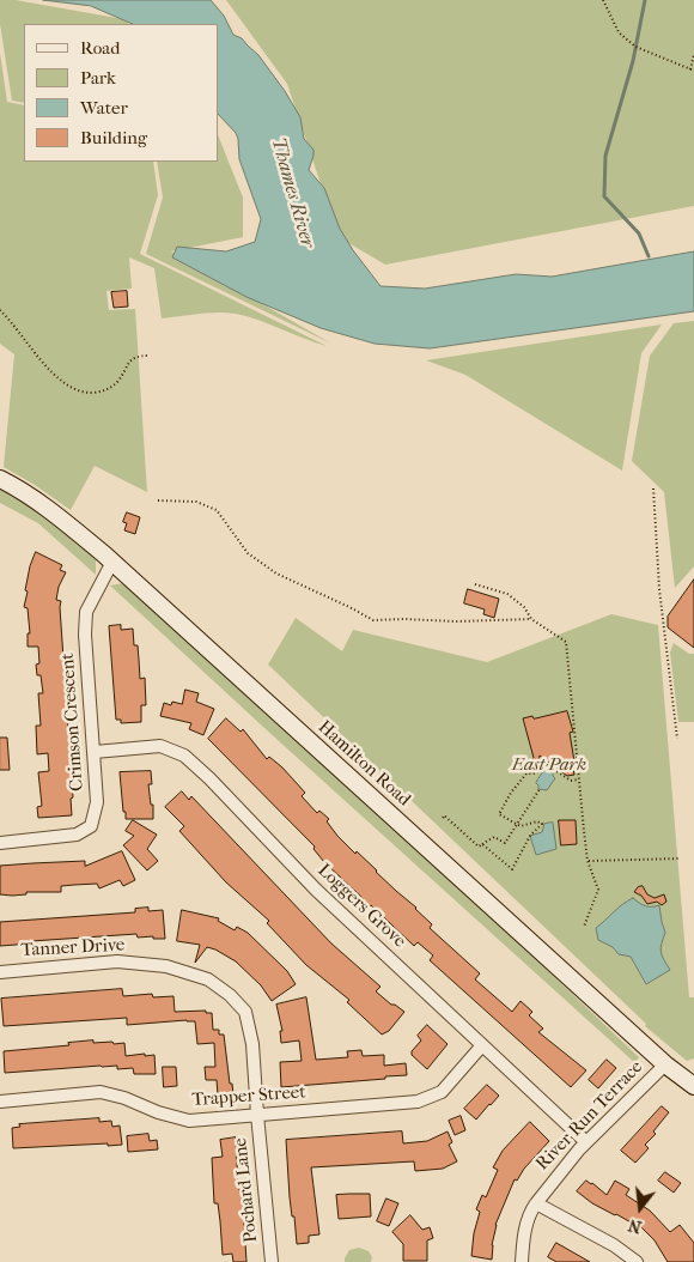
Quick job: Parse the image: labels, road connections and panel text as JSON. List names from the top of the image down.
{
  "streets": {
    "main road": ["Hamilton Road"],
    "street": [
      "Crimson Crescent",
      "Loggers Grove",
      "Tanner Drive",
      "Trapper Street",
      "River Run Terrace",
      "Pochard Lane"
    ]
  },
  "crossings": [
    ["Crimson Crescent", "Hamilton Road"],
    ["Crimson Crescent", "Loggers Grove"],
    ["Hamilton Road", "River Run Terrace"],
    ["Loggers Grove", "Trapper Street"],
    ["Loggers Grove", "River Run Terrace"],
    ["Tanner Drive", "Trapper Street"],
    ["Tanner Drive", "Pochard Lane"],
    ["Trapper Street", "Pochard Lane"]
  ],
  "water": ["Thames River"],
  "parks": ["East Park"],
  "legend": [
    "Road",
    "Park",
    "Water",
    "Building"
  ],
  "north": "bottom"
}
